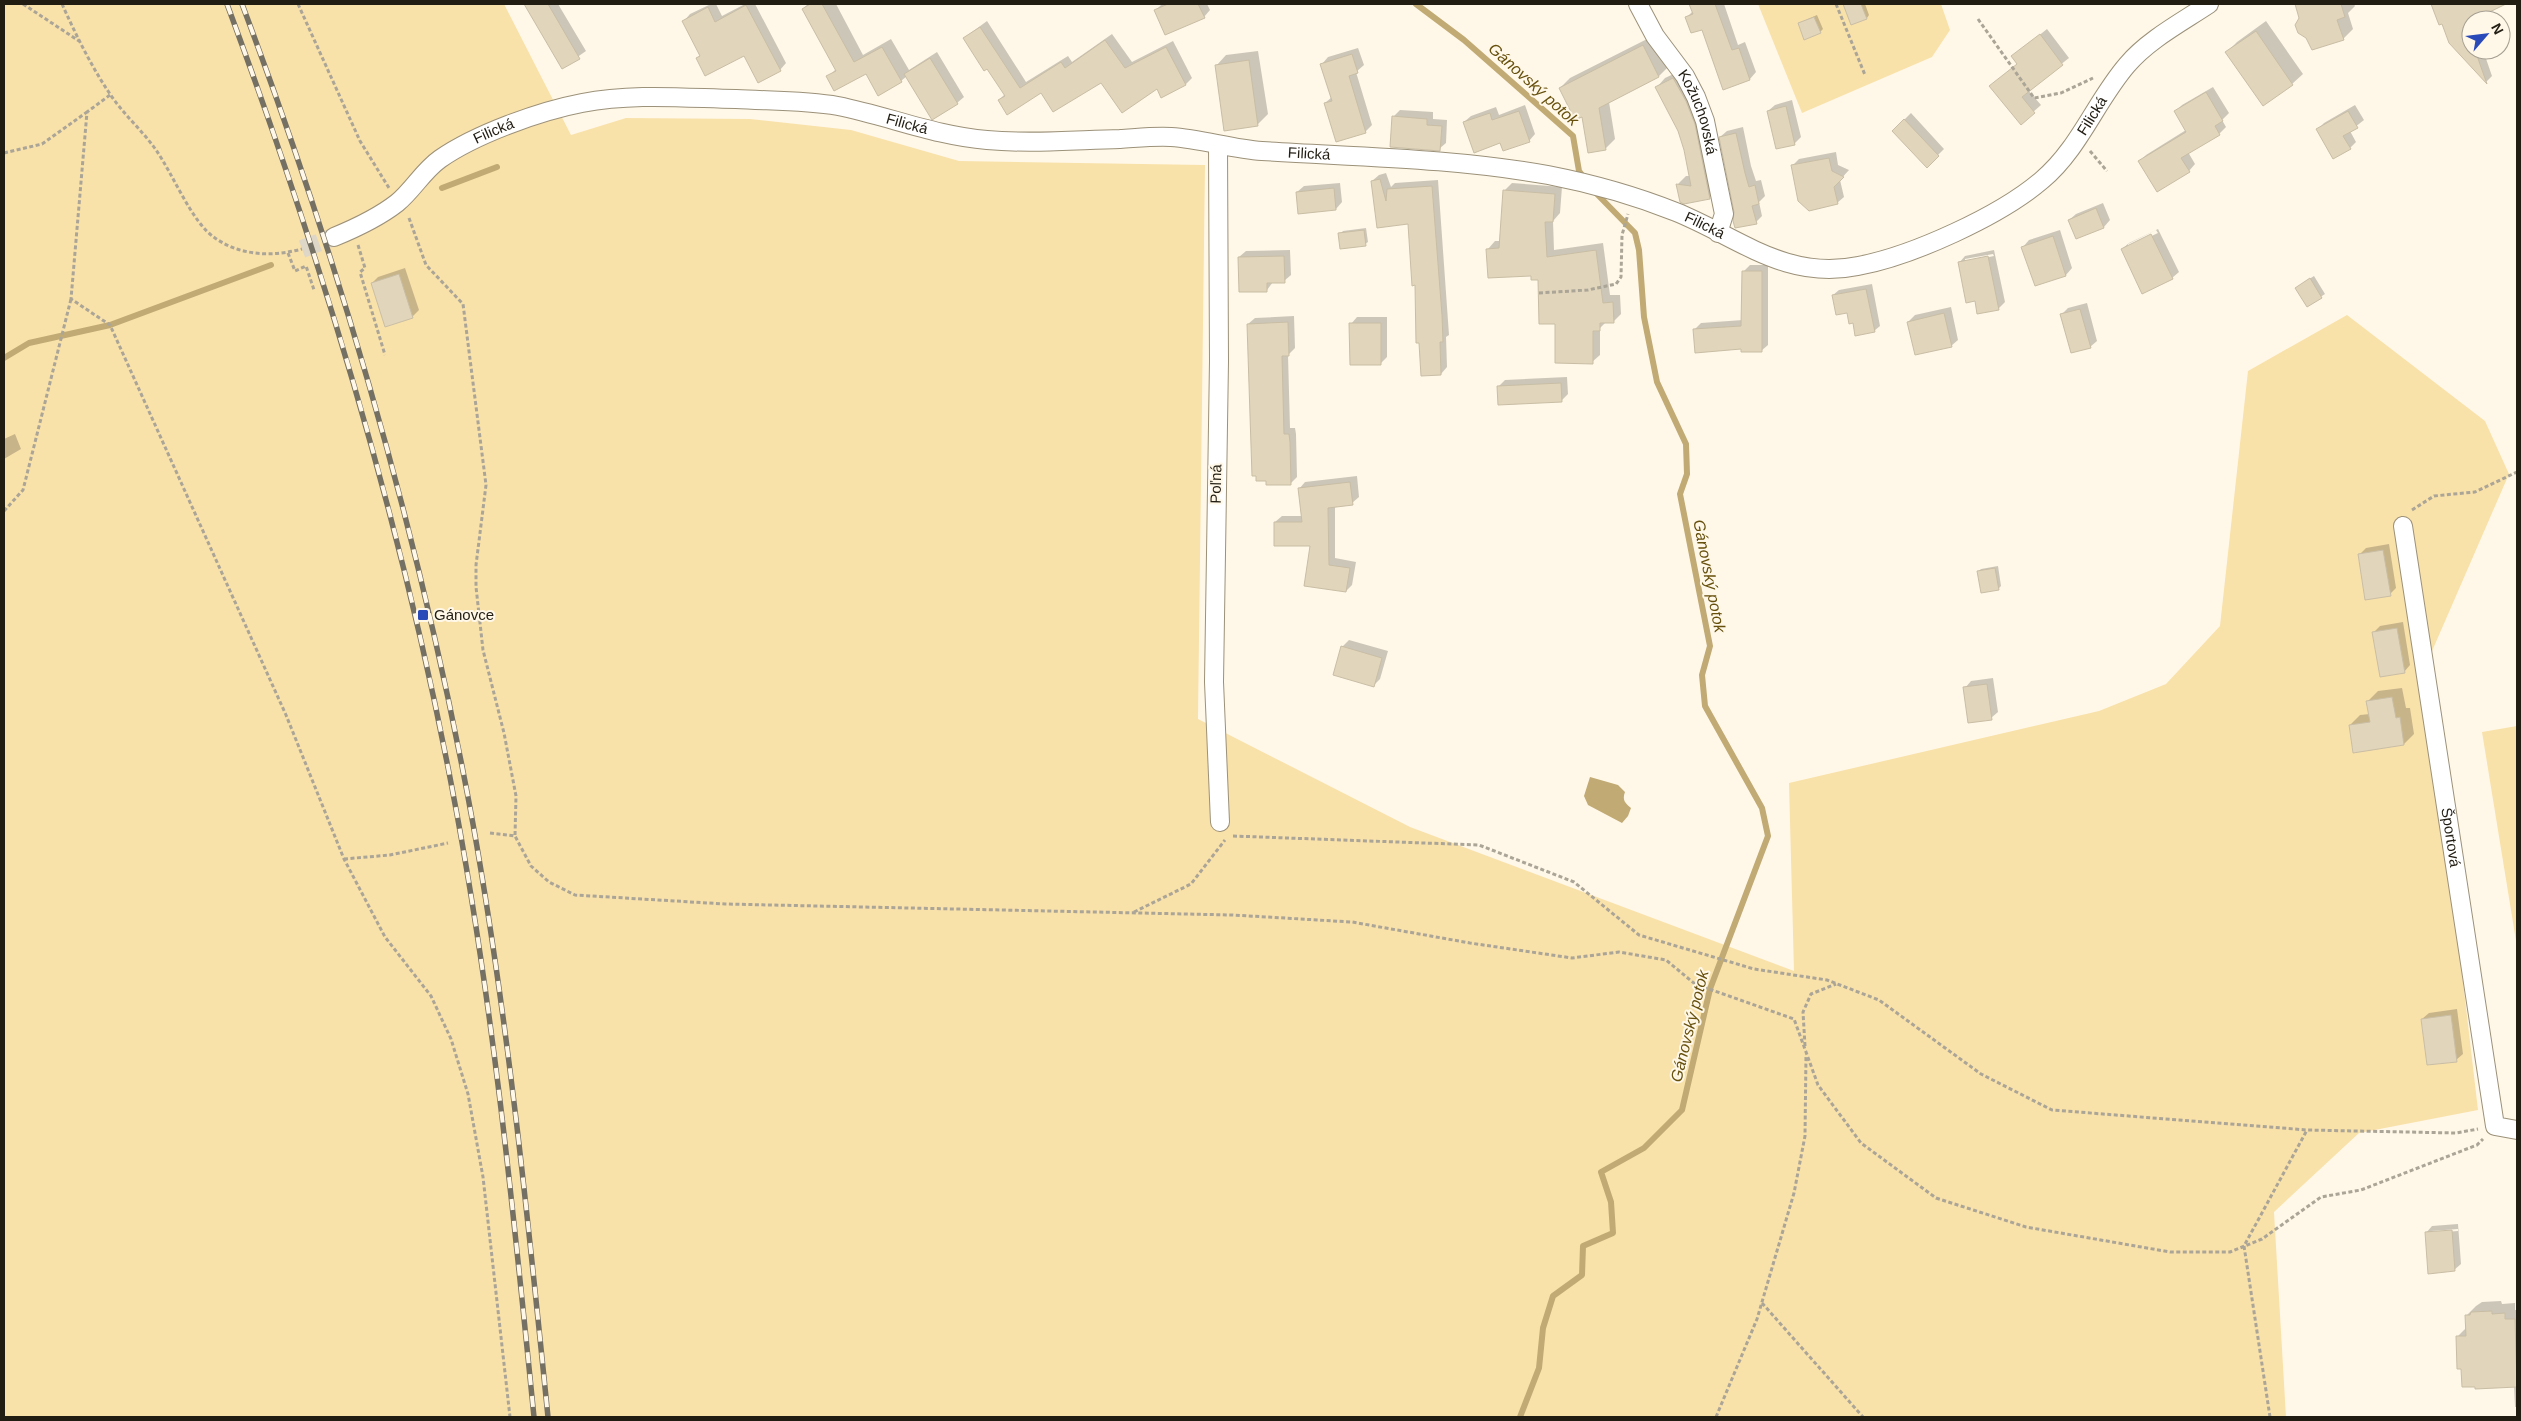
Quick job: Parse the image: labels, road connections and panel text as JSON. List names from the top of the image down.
{
  "streets": {
    "street": [
      "Kožuchovská",
      "Filická",
      "Poľná",
      "Športová"
    ]
  },
  "crossings": [
    ["Kožuchovská", "Filická"],
    ["Filická", "Poľná"]
  ],
  "water": ["Gánovský potok"],
  "places": {
    "transit": ["Gánovce"]
  },
  "north": "top right"
}
